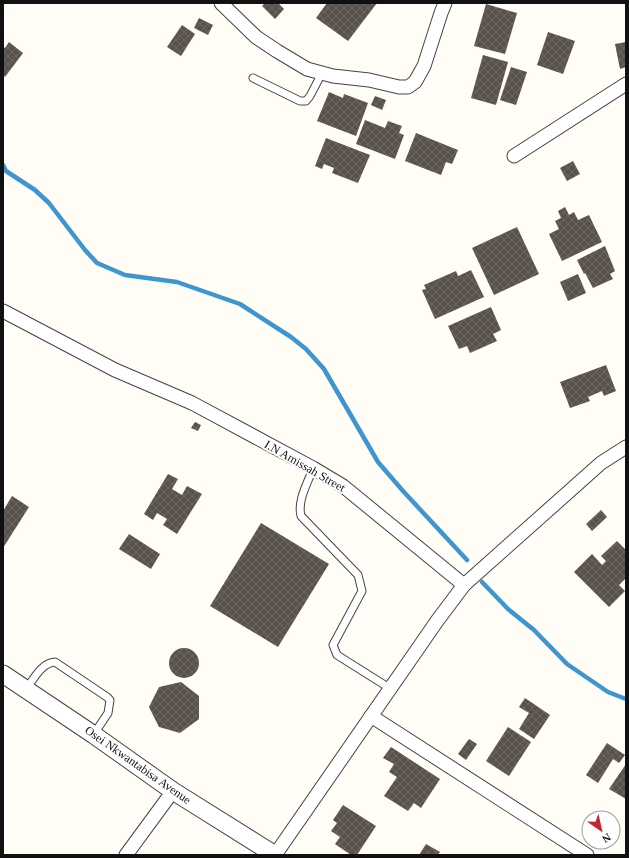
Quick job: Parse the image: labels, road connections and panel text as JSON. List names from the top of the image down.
{
  "streets": {
    "street": ["I.N Amissah Street", "Osei Nkwantabisa Avenue"]
  },
  "north": "bottom right"
}
